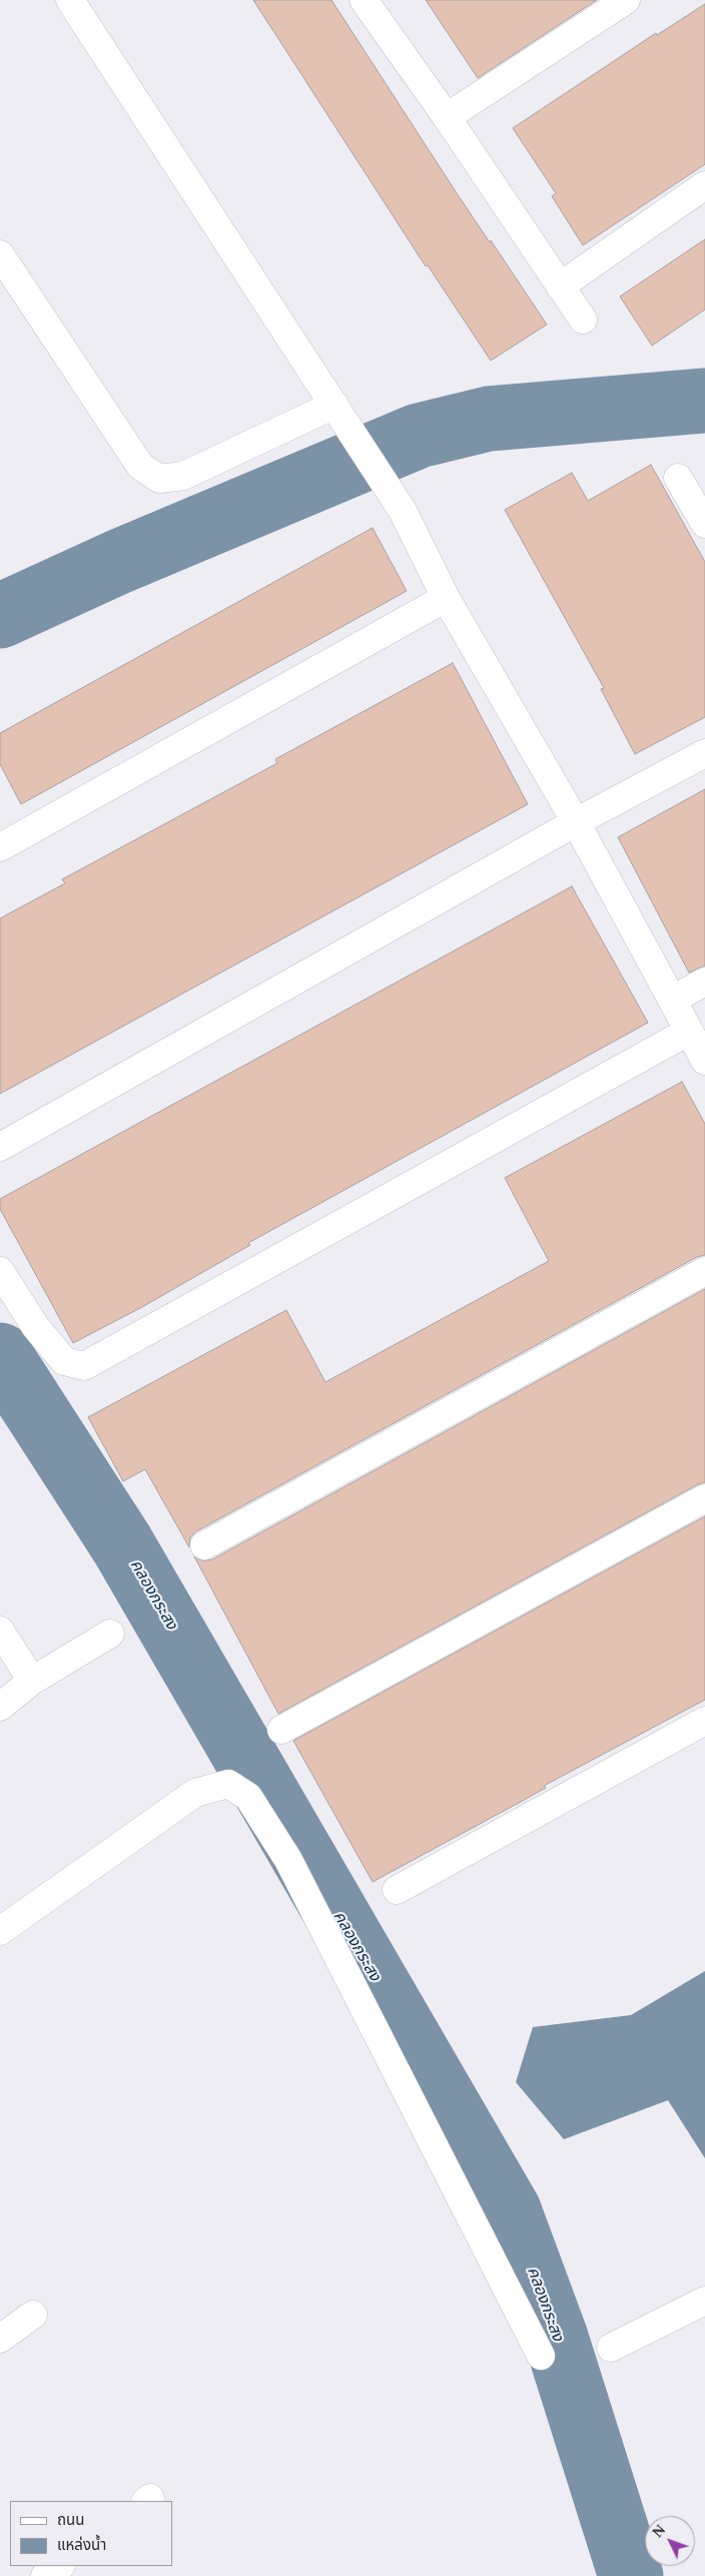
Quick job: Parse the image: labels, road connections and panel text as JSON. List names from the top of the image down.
{
  "water": ["คลองกระสง"],
  "legend": ["ถนน", "แหล่งน้ำ"],
  "north": "top left"
}
